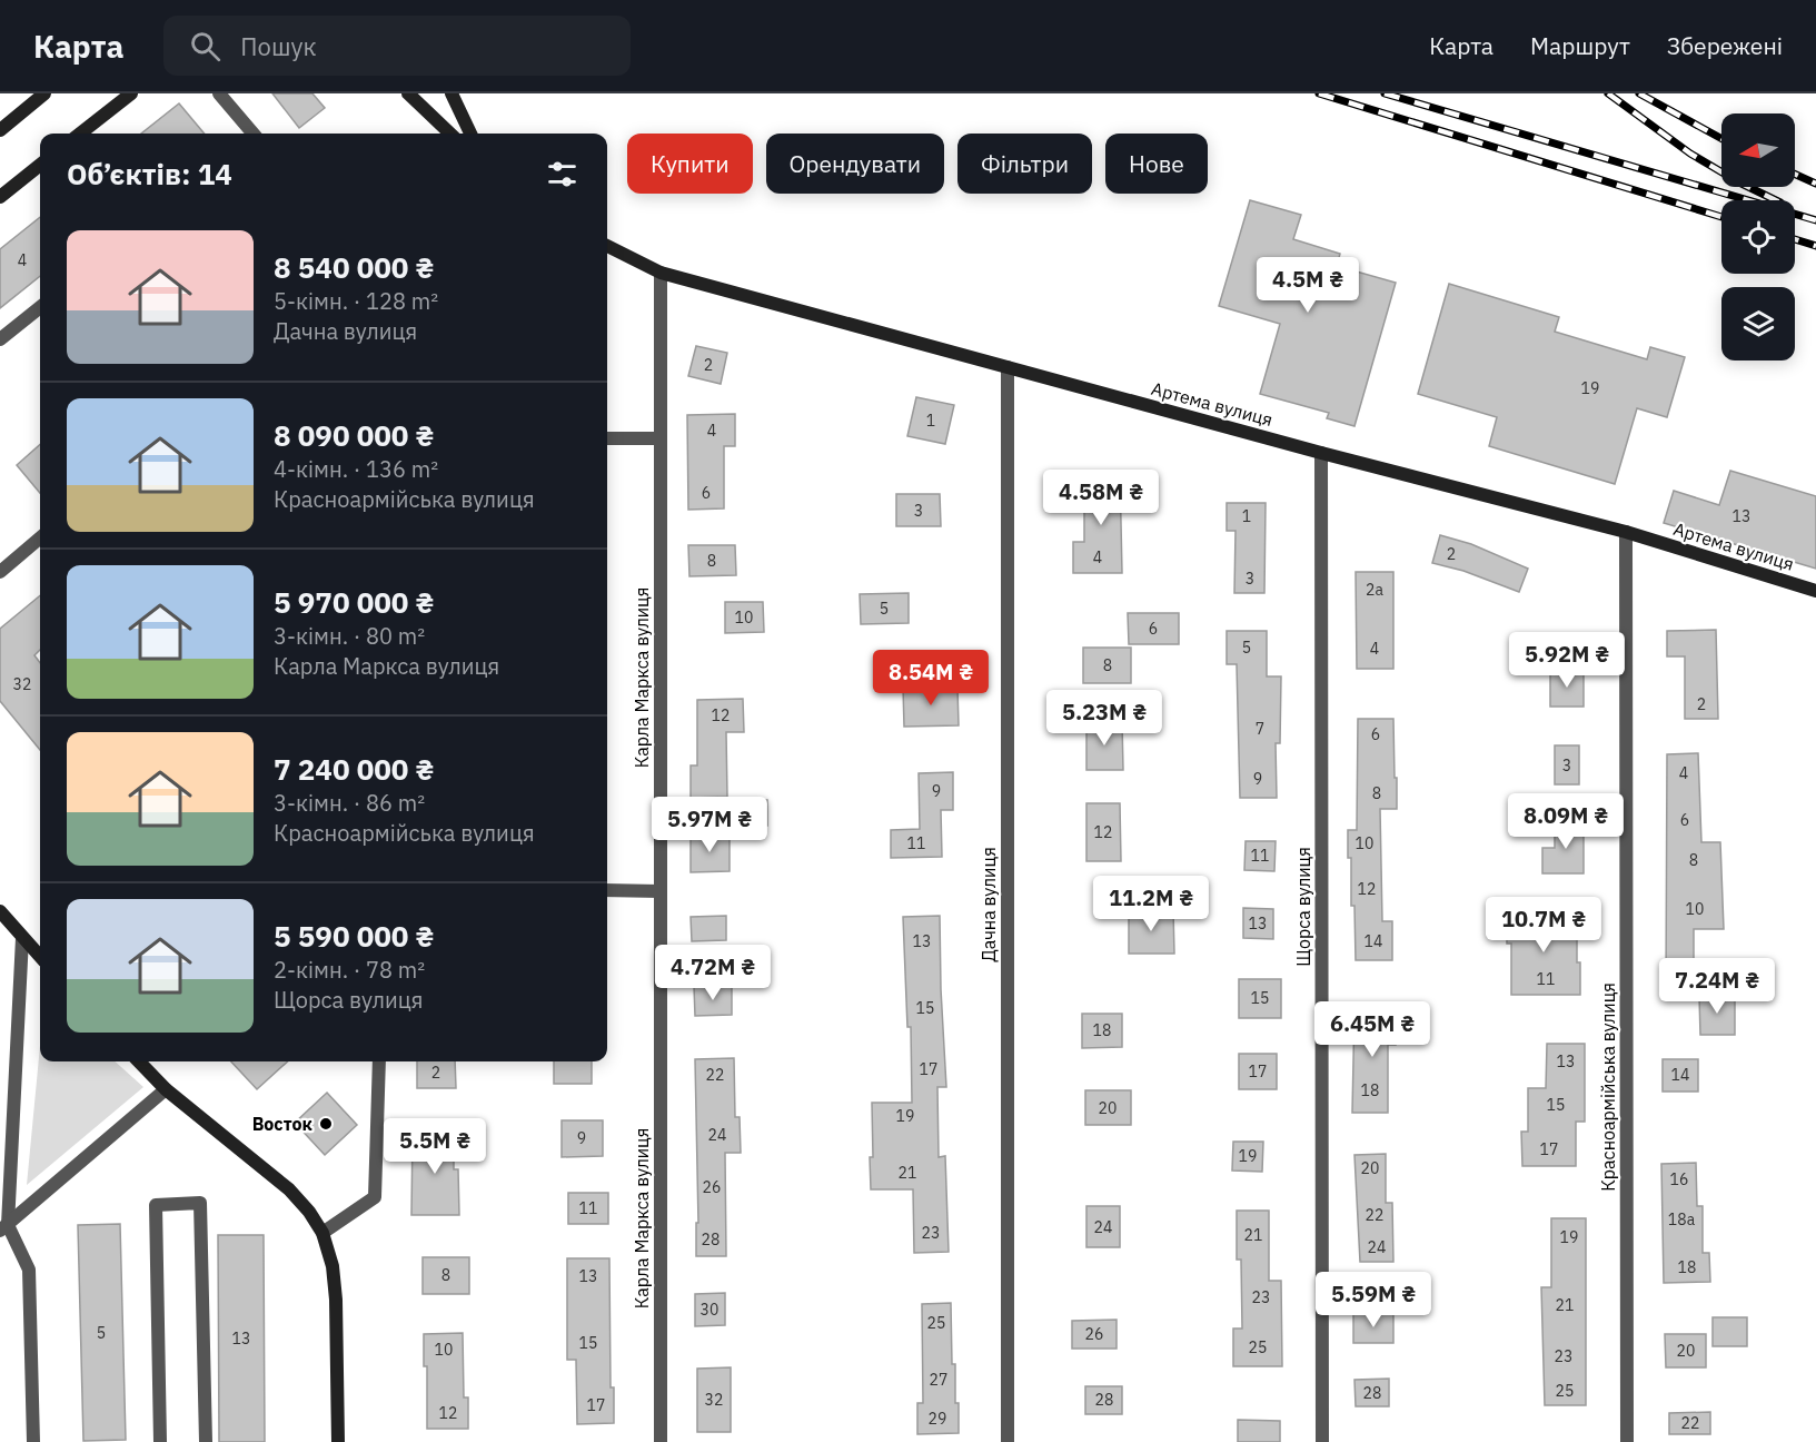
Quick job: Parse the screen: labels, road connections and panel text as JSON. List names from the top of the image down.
{
  "streets": {
    "main road": ["Артема вулиця"],
    "street": [
      "Карла Маркса вулиця",
      "Дачна вулиця",
      "Щорса вулиця",
      "Красноармійська вулиця"
    ]
  },
  "crossings": [
    ["Артема вулиця", "Карла Маркса вулиця"],
    ["Артема вулиця", "Дачна вулиця"],
    ["Артема вулиця", "Щорса вулиця"],
    ["Артема вулиця", "Красноармійська вулиця"]
  ],
  "places": ["Восток"],
  "house_numbers": [
    "4",
    "2",
    "19",
    "1",
    "4",
    "6",
    "3",
    "1",
    "13",
    "2",
    "4",
    "8",
    "3",
    "2а",
    "5",
    "10",
    "6",
    "5",
    "4",
    "8",
    "32",
    "2",
    "12",
    "7",
    "6",
    "3",
    "4",
    "9",
    "9",
    "8",
    "6",
    "12",
    "11",
    "10",
    "11",
    "8",
    "12",
    "10",
    "13",
    "13",
    "14",
    "11",
    "15",
    "15",
    "18",
    "13",
    "17",
    "17",
    "2",
    "22",
    "14",
    "18",
    "15",
    "20",
    "19",
    "24",
    "9",
    "17",
    "19",
    "20",
    "21",
    "16",
    "26",
    "11",
    "22",
    "18а",
    "24",
    "23",
    "21",
    "19",
    "28",
    "24",
    "18",
    "8",
    "13",
    "23",
    "21",
    "30",
    "25",
    "5",
    "26",
    "13",
    "15",
    "25",
    "10",
    "20",
    "23",
    "27",
    "25",
    "28",
    "32",
    "28",
    "17",
    "12",
    "29",
    "22"
  ],
  "north": "left",
  "page": {
    "header": "Карта",
    "search": "Пошук",
    "nav": ["Карта", "Маршрут", "Збережені"],
    "chip": [
      "Купити",
      "Орендувати",
      "Фільтри",
      "Нове"
    ],
    "heading": "Об’єктів: 14",
    "list": [
      {
        "name": "8 540 000 ₴",
        "note": "5-кімн. · 128 m² · Дачна вулиця"
      },
      {
        "name": "8 090 000 ₴",
        "note": "4-кімн. · 136 m² · Красноармійська вулиця"
      },
      {
        "name": "5 970 000 ₴",
        "note": "3-кімн. · 80 m² · Карла Маркса вулиця"
      },
      {
        "name": "7 240 000 ₴",
        "note": "3-кімн. · 86 m² · Красноармійська вулиця"
      },
      {
        "name": "5 590 000 ₴",
        "note": "2-кімн. · 78 m² · Щорса вулиця"
      }
    ],
    "price": [
      "4.5M ₴",
      "4.58M ₴",
      "5.92M ₴",
      "8.54M ₴",
      "5.23M ₴",
      "8.09M ₴",
      "5.97M ₴",
      "11.2M ₴",
      "10.7M ₴",
      "4.72M ₴",
      "7.24M ₴",
      "6.45M ₴",
      "5.5M ₴",
      "5.59M ₴"
    ]
  }
}
